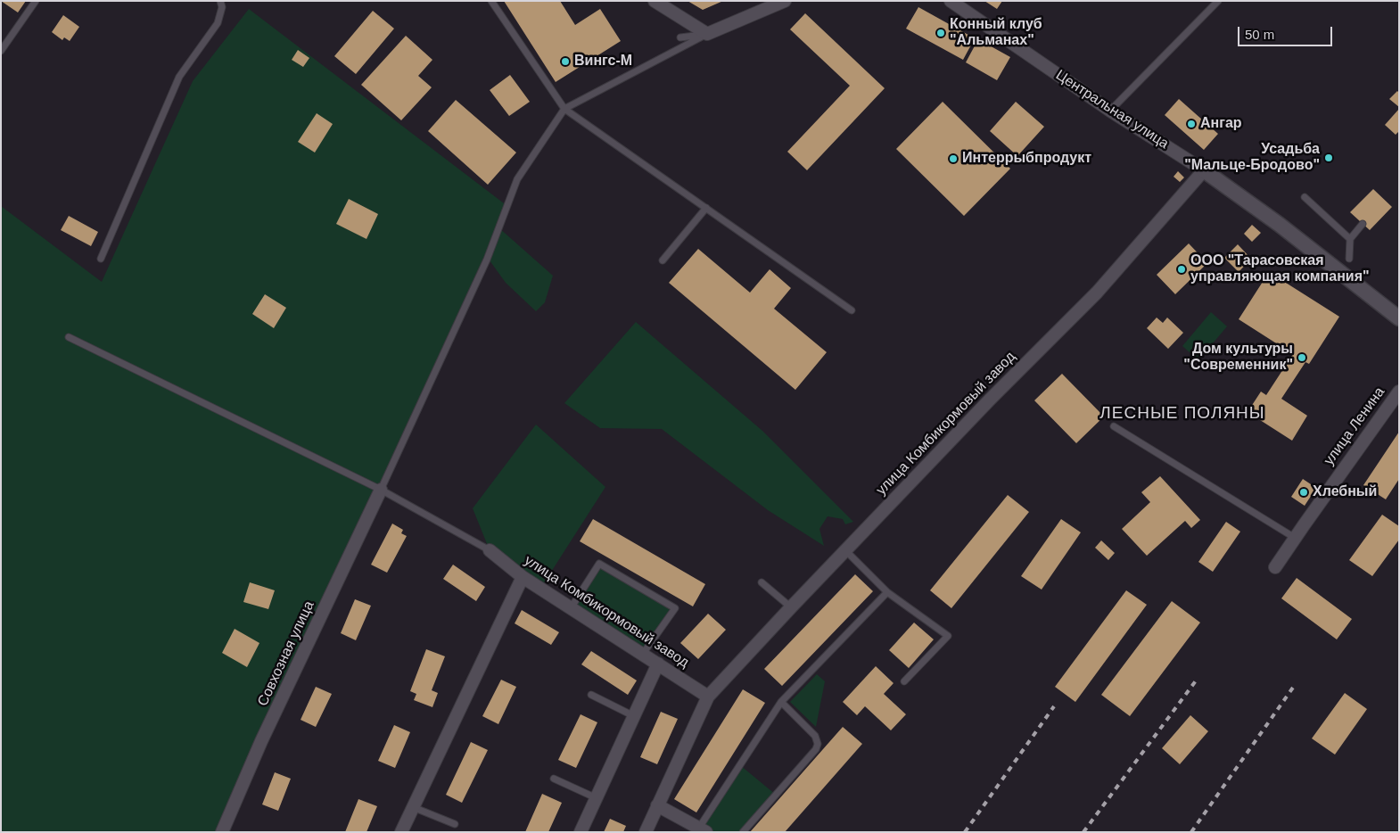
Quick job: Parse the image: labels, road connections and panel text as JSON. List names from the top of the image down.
{
  "streets": {
    "street": [
      "Центральная улица",
      "улица Комбикормовый завод",
      "улица Ленина",
      "Совхозная улица"
    ]
  },
  "crossings": [
    ["Центральная улица", "улица Комбикормовый завод"]
  ],
  "districts": ["ЛЕСНЫЕ ПОЛЯНЫ"],
  "places": [
    "Конный клуб \"Альманах\"",
    "Вингс-М",
    "Ангар",
    "Усадьба \"Мальце-Бродово\"",
    "Интеррыбпродукт",
    "ООО \"Тарасовская управляющая компания\"",
    "Дом культуры \"Современник\"",
    "Хлебный"
  ],
  "scale_bar": "50 m"
}
